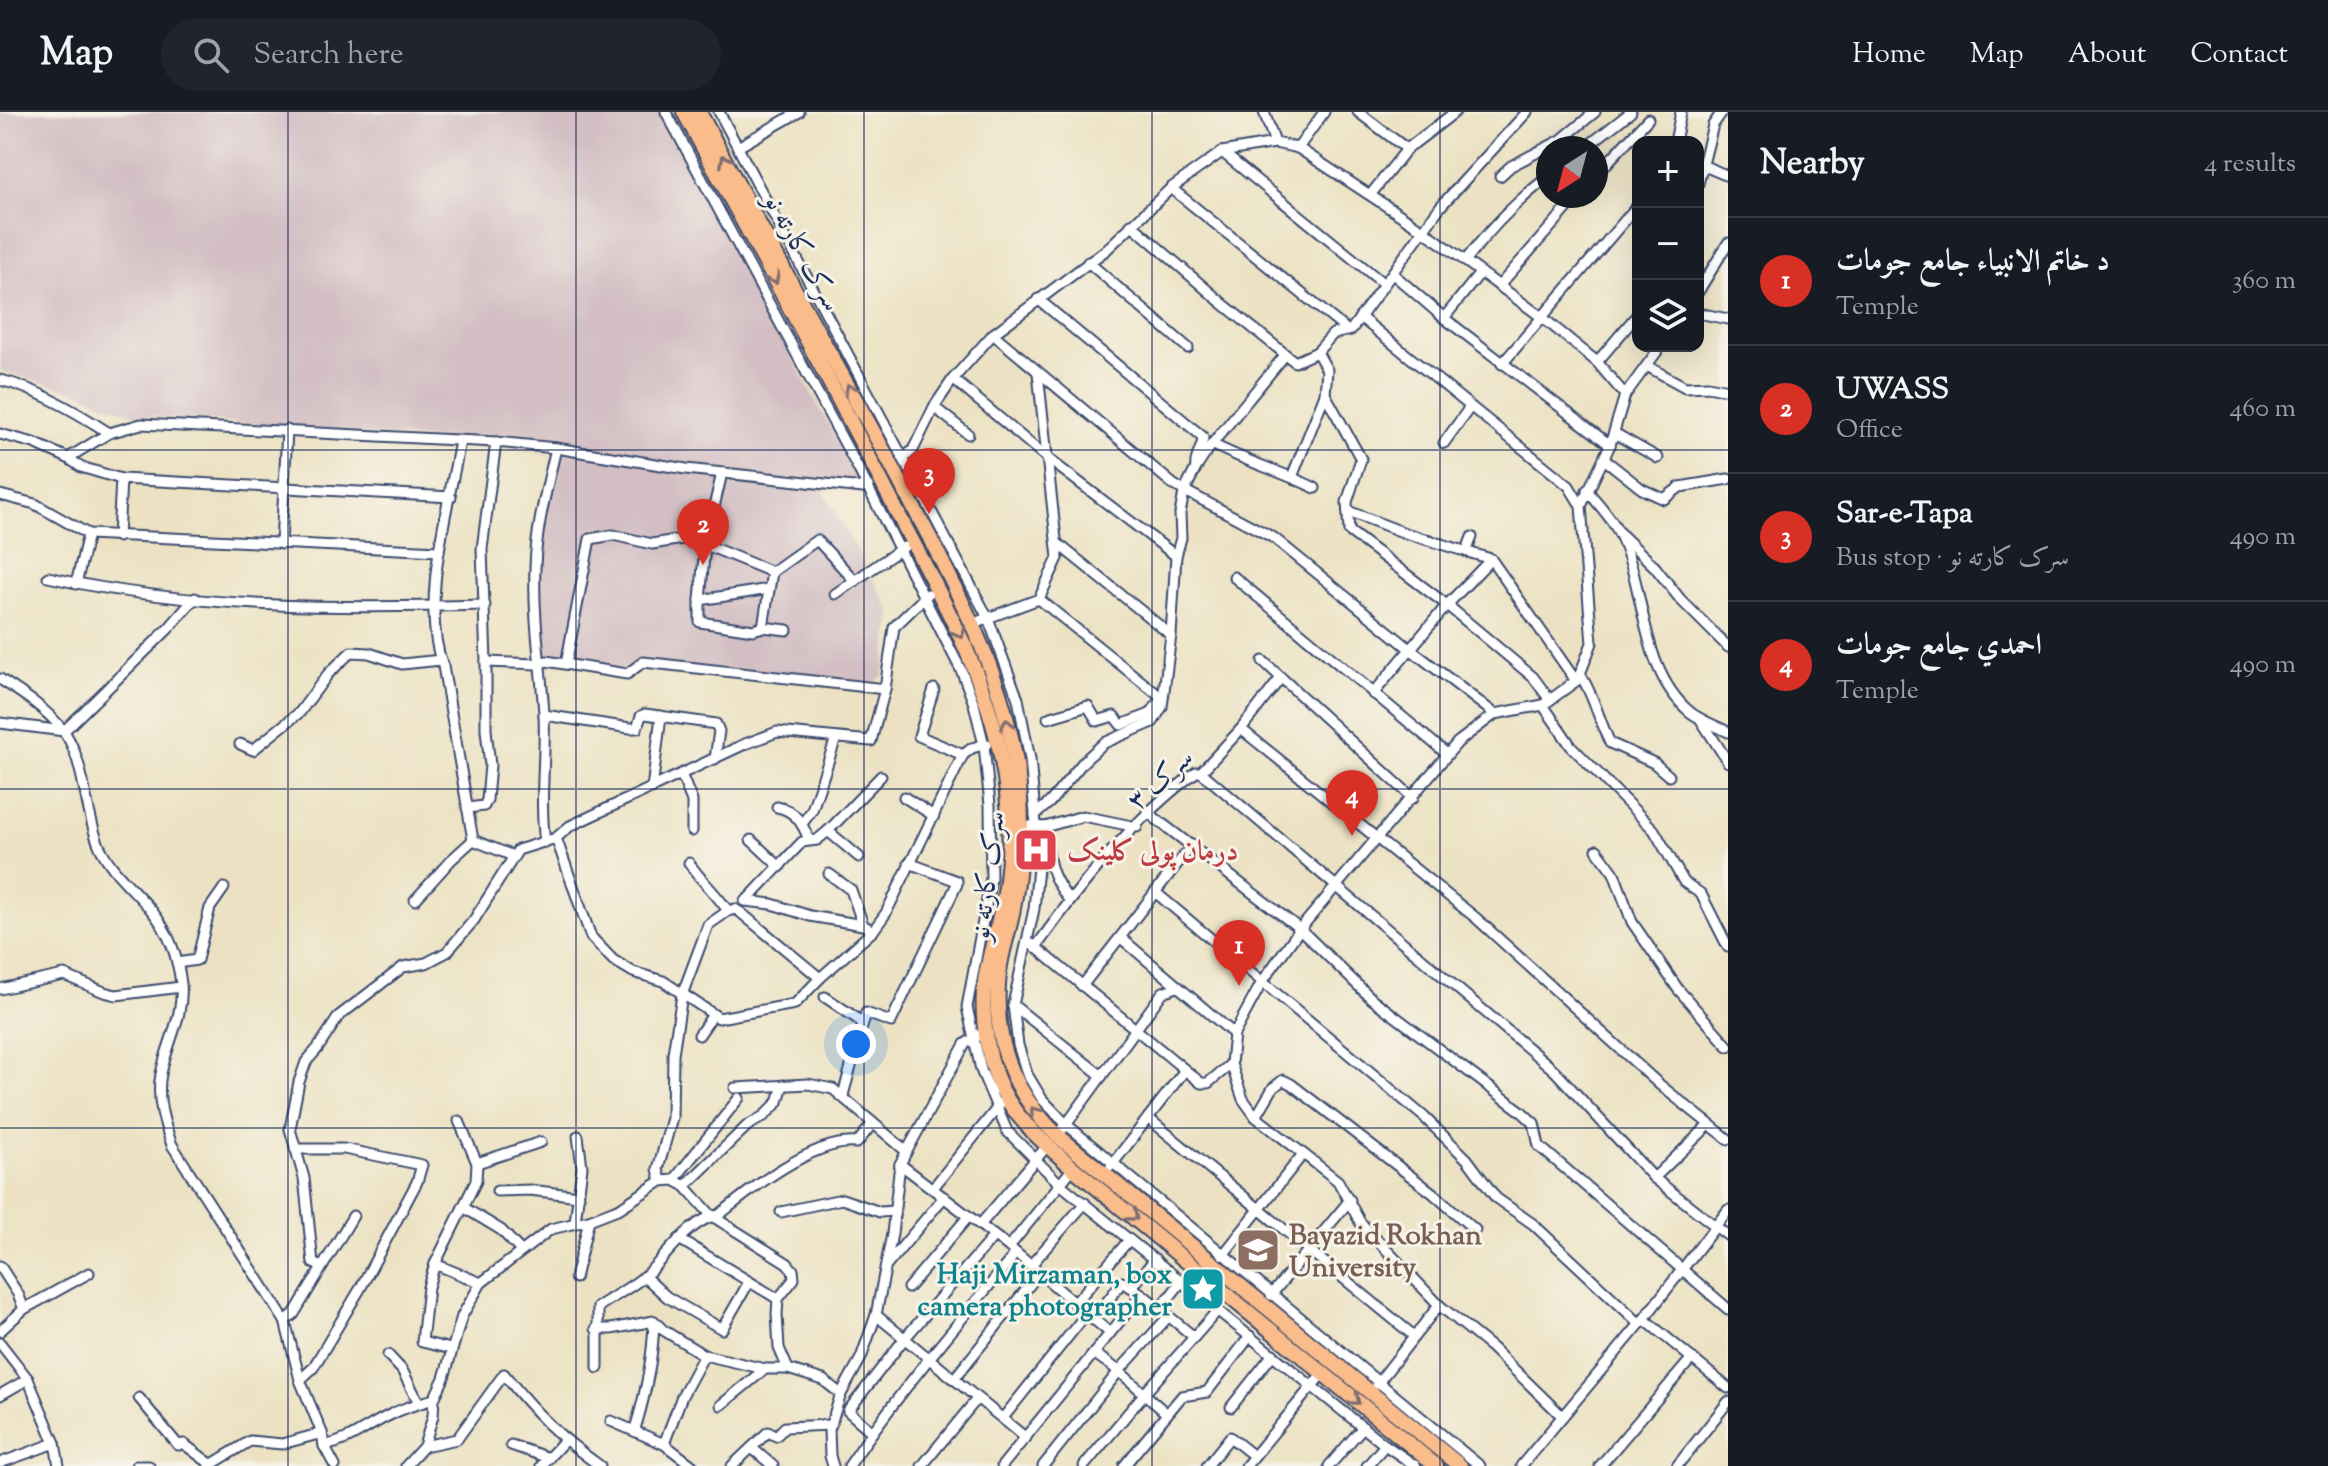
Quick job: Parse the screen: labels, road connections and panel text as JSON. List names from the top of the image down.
{
  "streets": {
    "highway": ["سرک کارته نو"],
    "street": ["سرک ۳"]
  },
  "places": {
    "hospital": ["درمان پولی کلینک"],
    "school or university": ["Bayazid Rokhan University"],
    "place": ["Haji Mirzaman, box camera photographer"]
  },
  "north": "bottom left",
  "page": {
    "header": "Map",
    "search": "Search here",
    "nav": [
      "Home",
      "Map",
      "About",
      "Contact"
    ],
    "heading": ["Nearby", "4 results"],
    "map_buttons": ["+", "−"],
    "list": [
      {
        "mark": "1",
        "name": "د خاتم الانبیاء جامع جومات",
        "note": "Temple",
        "value": "360 m"
      },
      {
        "mark": "2",
        "name": "UWASS",
        "note": "Office",
        "value": "460 m"
      },
      {
        "mark": "3",
        "name": "Sar-e-Tapa",
        "note": "Bus stop · سرک کارته نو",
        "value": "490 m"
      },
      {
        "mark": "4",
        "name": "احمدي جامع جومات",
        "note": "Temple",
        "value": "490 m"
      }
    ],
    "pins": [
      "3",
      "2",
      "4",
      "1"
    ]
  }
}
